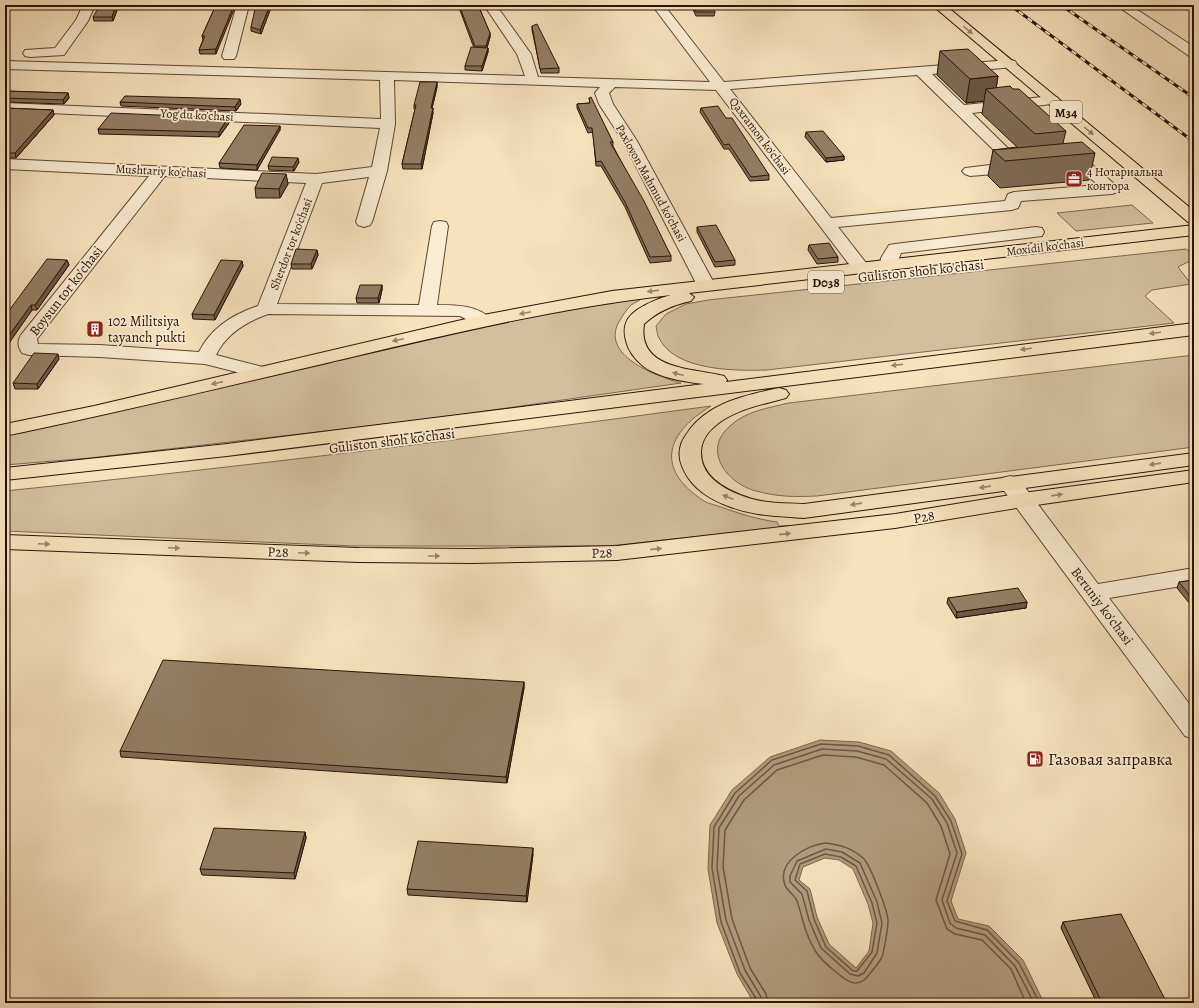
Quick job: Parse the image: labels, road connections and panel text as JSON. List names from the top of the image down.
{
  "streets": {
    "main road": [
      "M34",
      "Moxidil ko'chasi",
      "Guliston shoh ko'chasi",
      "D038",
      "Р28"
    ],
    "street": [
      "Yog'du ko'chasi",
      "Qaxramon ko'chasi",
      "Mushtariy ko'chasi",
      "Paxlovon Mahmud ko'chasi",
      "Sherdor tor ko'chasi",
      "Boysun tor ko'chasi",
      "Beruniy ko'chasi"
    ]
  },
  "crossings": [
    ["Qaxramon ko'chasi", "Moxidil ko'chasi"],
    ["Mushtariy ko'chasi", "Sherdor tor ko'chasi"],
    ["Mushtariy ko'chasi", "Boysun tor ko'chasi"],
    ["Paxlovon Mahmud ko'chasi", "Moxidil ko'chasi"],
    ["Paxlovon Mahmud ko'chasi", "D038"],
    ["Moxidil ko'chasi", "D038"],
    ["Guliston shoh ko'chasi", "Р28"],
    ["Guliston shoh ko'chasi", "Beruniy ko'chasi"],
    ["Р28", "Beruniy ko'chasi"]
  ],
  "one_way": ["Р28"],
  "places": {
    "office": ["4 Нотариальна контора"],
    "building": ["102 Militsiya tayanch pukti"],
    "fuel station": ["Газовая заправка"]
  }
}
